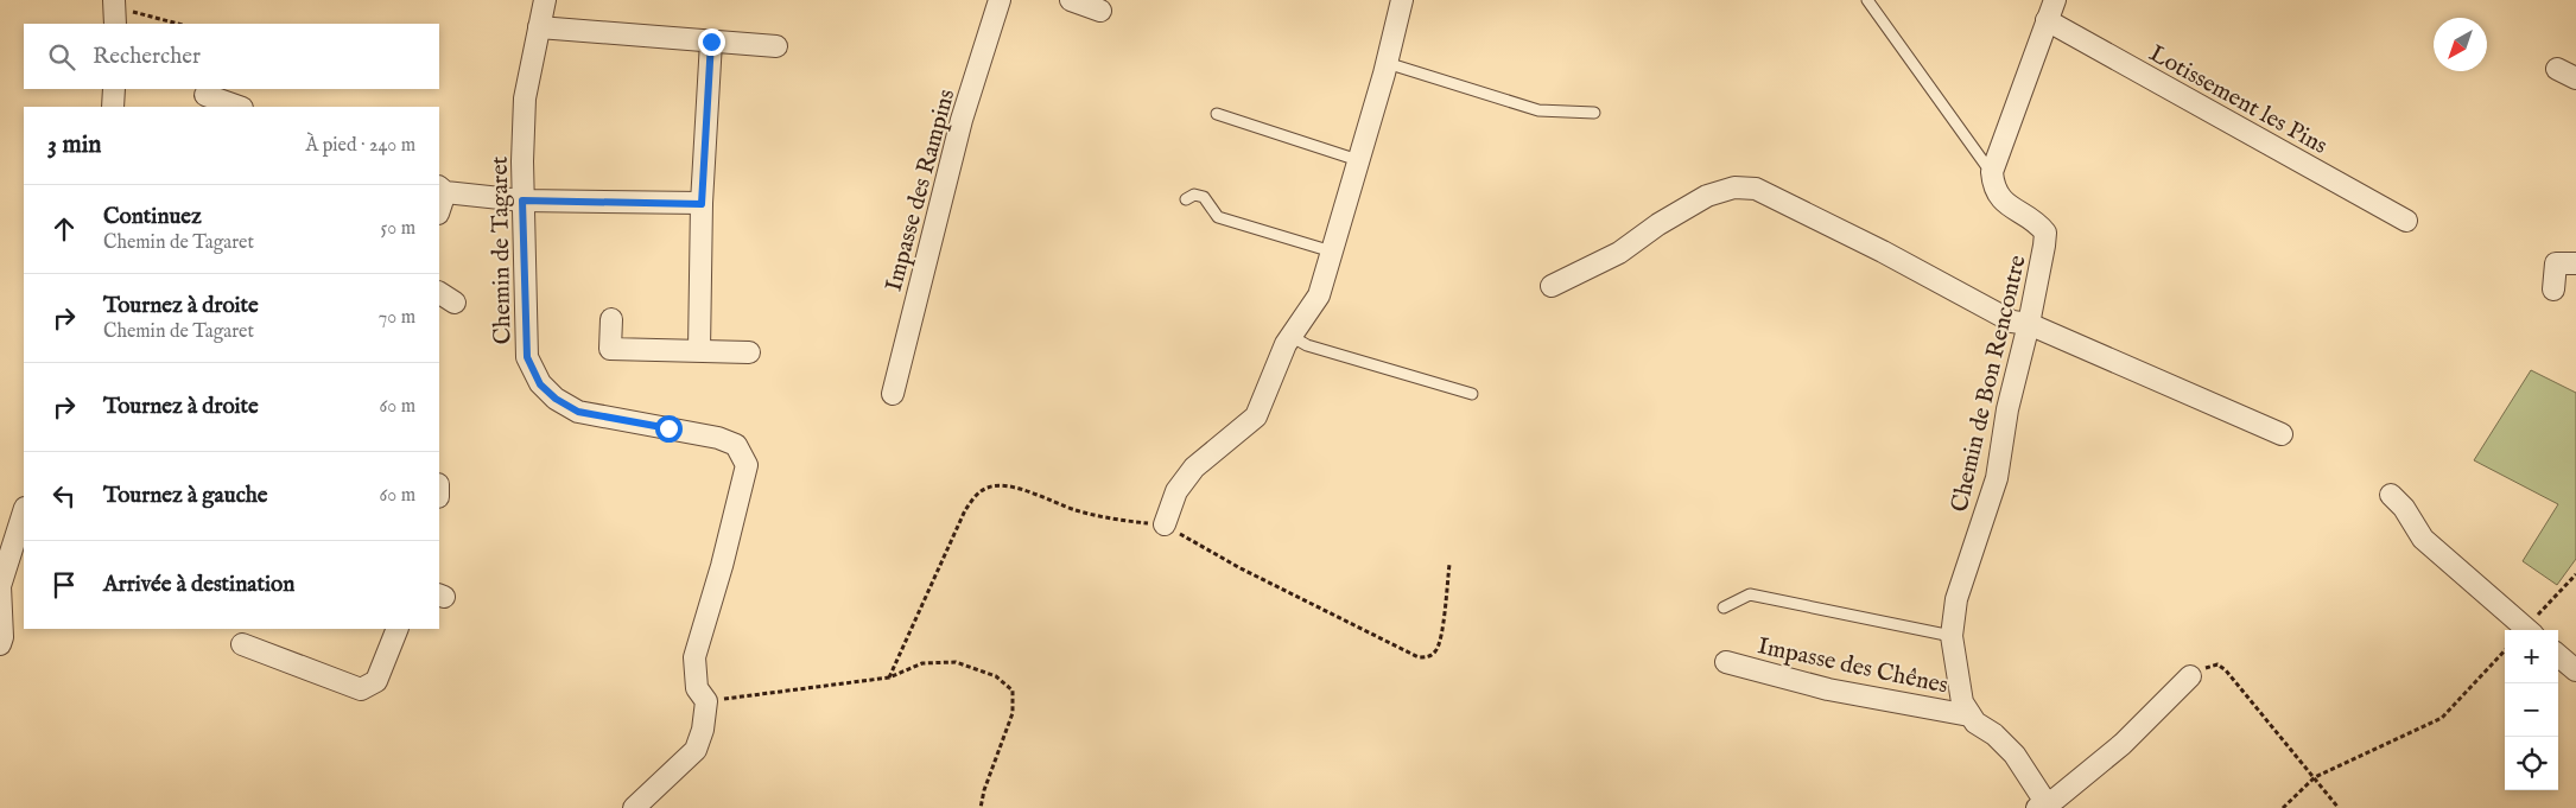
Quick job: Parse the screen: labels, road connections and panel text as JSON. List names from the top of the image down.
{
  "streets": {
    "street": [
      "Lotissement les Pins",
      "Impasse des Rampins",
      "Chemin de Tagaret",
      "Chemin de Bon Rencontre",
      "Impasse des Chênes"
    ]
  },
  "crossings": [
    ["Chemin de Bon Rencontre", "Impasse des Chênes"]
  ],
  "north": "bottom left",
  "page": {
    "search": "Rechercher",
    "heading": ["3 min", "À pied · 240 m"],
    "list": [
      ["Continuez", "Chemin de Tagaret", "50 m"],
      ["Tournez à droite", "Chemin de Tagaret", "70 m"],
      ["Tournez à droite", "60 m"],
      ["Tournez à gauche", "60 m"],
      "Arrivée à destination"
    ],
    "map_buttons": ["+", "−"]
  }
}
